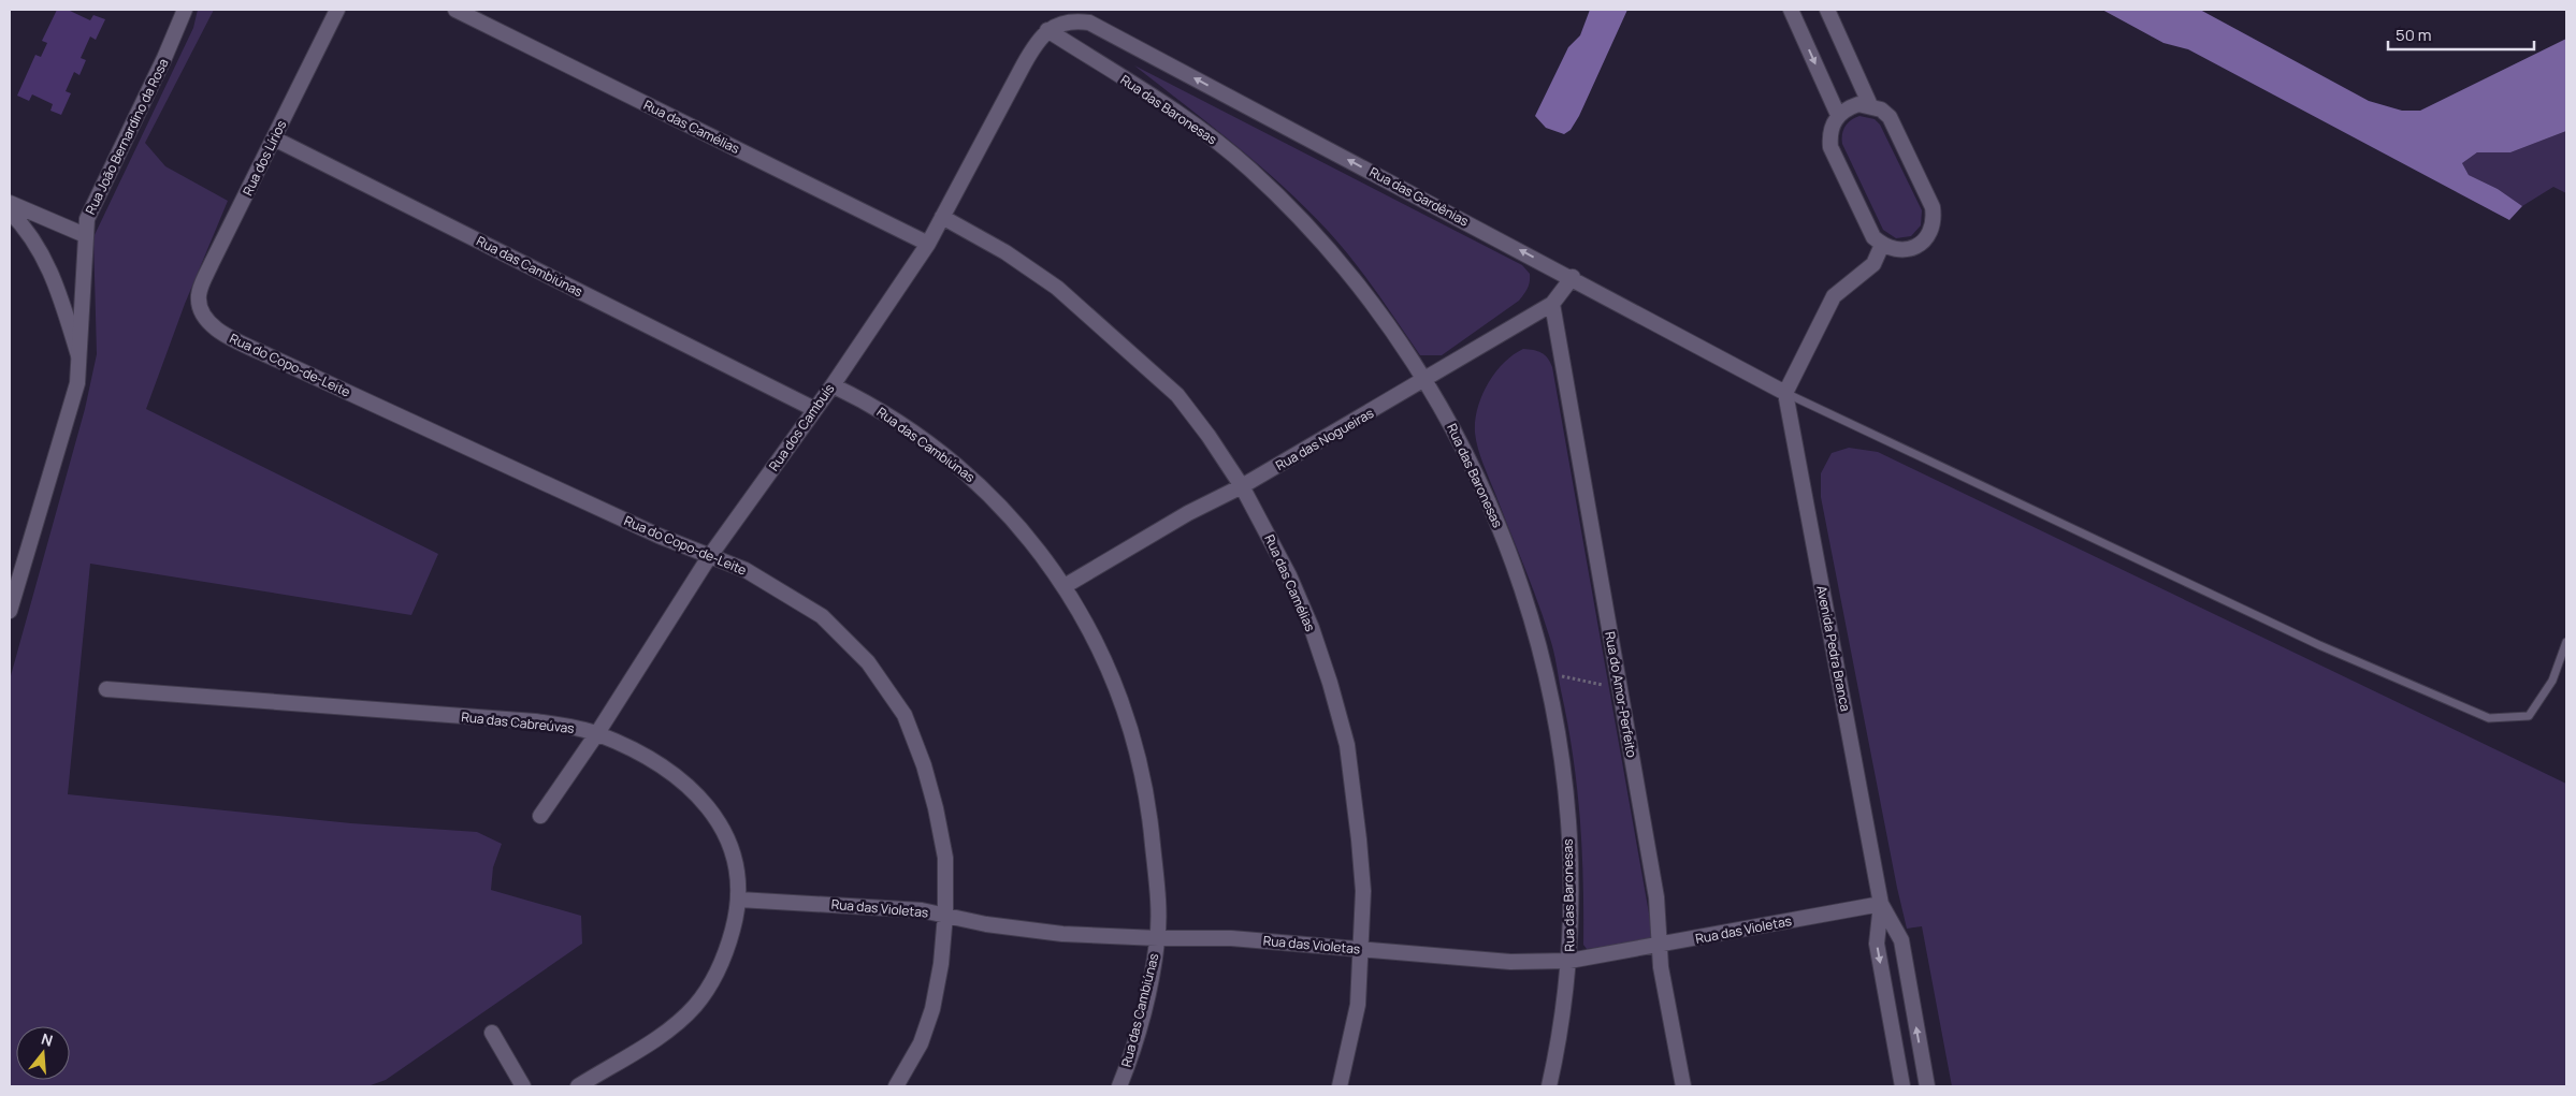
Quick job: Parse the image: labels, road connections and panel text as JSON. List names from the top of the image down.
{
  "streets": {
    "street": [
      "Rua das Baronesas",
      "Rua das Camélias",
      "Rua João Bernardino da Rosa",
      "Rua dos Lírios",
      "Rua das Gardênias",
      "Rua das Cambiúnas",
      "Rua do Copo-de-Leite",
      "Rua dos Cambuís",
      "Rua das Nogueiras",
      "Avenida Pedra Branca",
      "Rua do Amor-Perfeito",
      "Rua das Cabreúvas",
      "Rua das Violetas"
    ]
  },
  "crossings": [
    ["Rua das Baronesas", "Rua das Gardênias"],
    ["Rua das Baronesas", "Rua dos Cambuís"],
    ["Rua das Baronesas", "Rua das Nogueiras"],
    ["Rua das Baronesas", "Rua das Violetas"],
    ["Rua das Camélias", "Rua dos Cambuís"],
    ["Rua das Camélias", "Rua das Nogueiras"],
    ["Rua das Camélias", "Rua das Violetas"],
    ["Rua dos Lírios", "Rua das Cambiúnas"],
    ["Rua dos Lírios", "Rua do Copo-de-Leite"],
    ["Rua das Gardênias", "Rua dos Cambuís"],
    ["Rua das Gardênias", "Rua das Nogueiras"],
    ["Rua das Gardênias", "Avenida Pedra Branca"],
    ["Rua das Cambiúnas", "Rua dos Cambuís"],
    ["Rua das Cambiúnas", "Rua das Nogueiras"],
    ["Rua das Cambiúnas", "Rua das Violetas"],
    ["Rua do Copo-de-Leite", "Rua dos Cambuís"],
    ["Rua do Copo-de-Leite", "Rua das Violetas"],
    ["Rua dos Cambuís", "Rua das Cabreúvas"],
    ["Rua das Nogueiras", "Rua do Amor-Perfeito"],
    ["Avenida Pedra Branca", "Rua das Violetas"],
    ["Rua do Amor-Perfeito", "Rua das Violetas"],
    ["Rua das Cabreúvas", "Rua das Violetas"]
  ],
  "one_way": ["Rua das Gardênias"],
  "scale_bar": "50 m",
  "north": "top"
}
